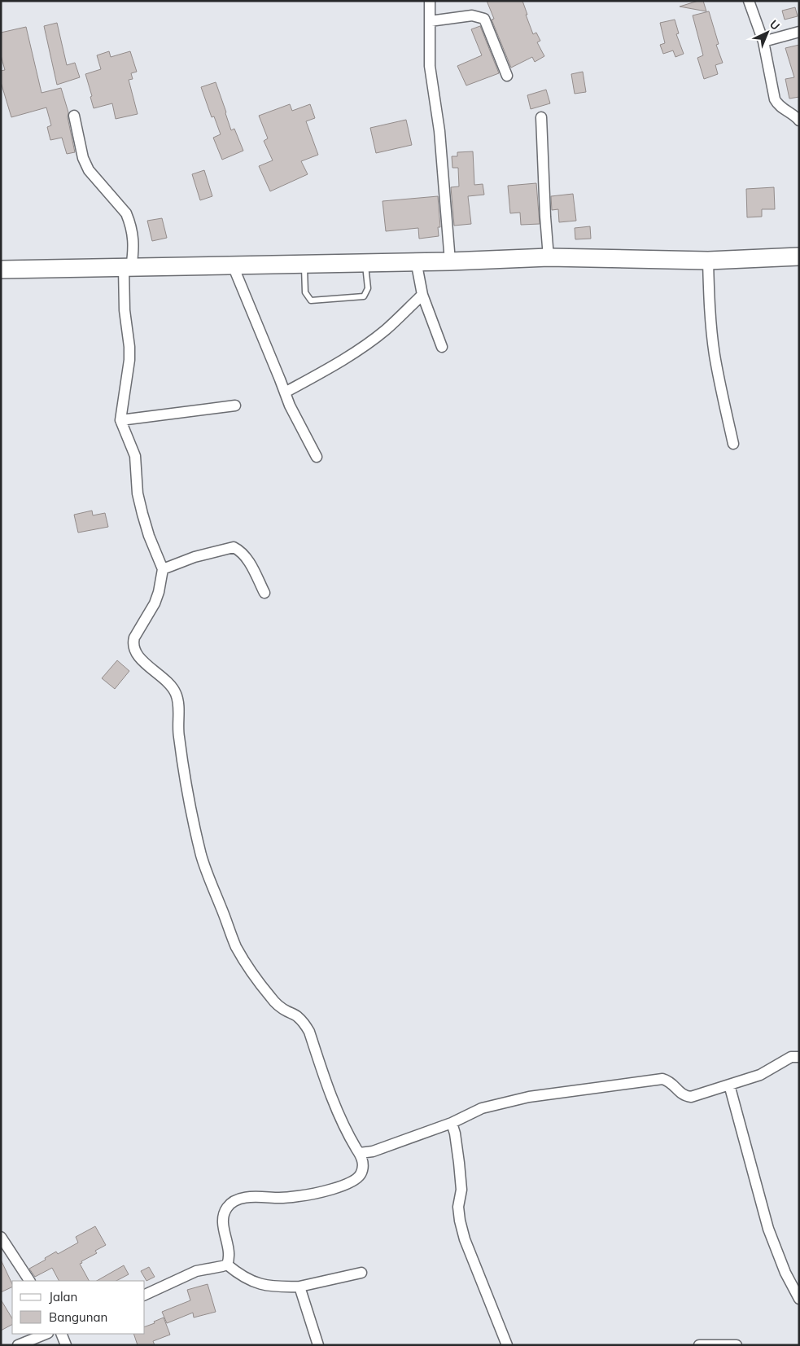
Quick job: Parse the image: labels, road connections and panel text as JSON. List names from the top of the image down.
{
  "legend": ["Jalan", "Bangunan"],
  "north": "top right"
}
